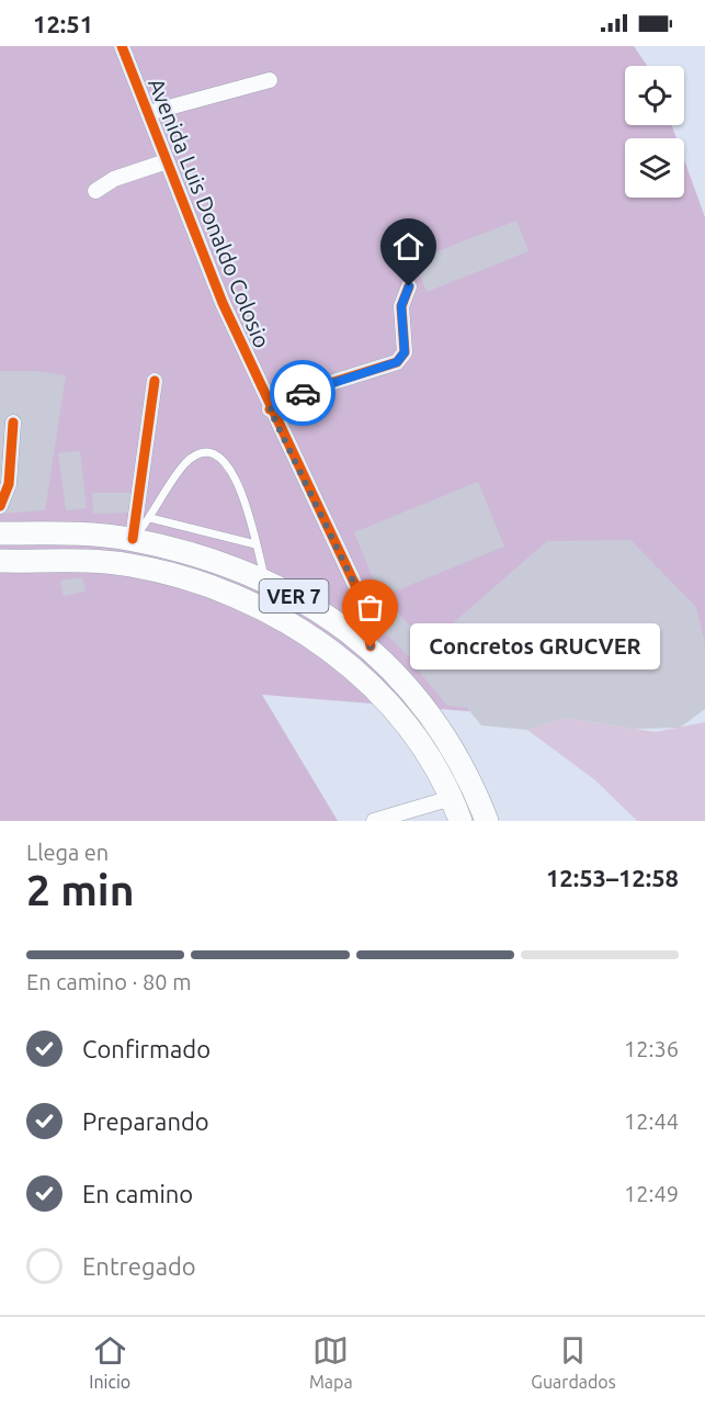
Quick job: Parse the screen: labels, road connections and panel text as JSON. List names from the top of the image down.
{
  "streets": {
    "main road": ["VER 7"],
    "street": ["Avenida Luis Donaldo Colosio"]
  },
  "crossings": [
    ["Avenida Luis Donaldo Colosio", "VER 7"]
  ],
  "places": ["Concretos GRUCVER"],
  "page": {
    "status": "12:51",
    "bubble": "Concretos GRUCVER",
    "heading": ["2 min", "Llega en", "12:53–12:58"],
    "bar": "En camino · 80 m",
    "list": [
      ["Confirmado", "12:36"],
      ["Preparando", "12:44"],
      ["En camino", "12:49"],
      "Entregado"
    ],
    "tabs": ["Inicio", "Mapa", "Guardados"]
  }
}
